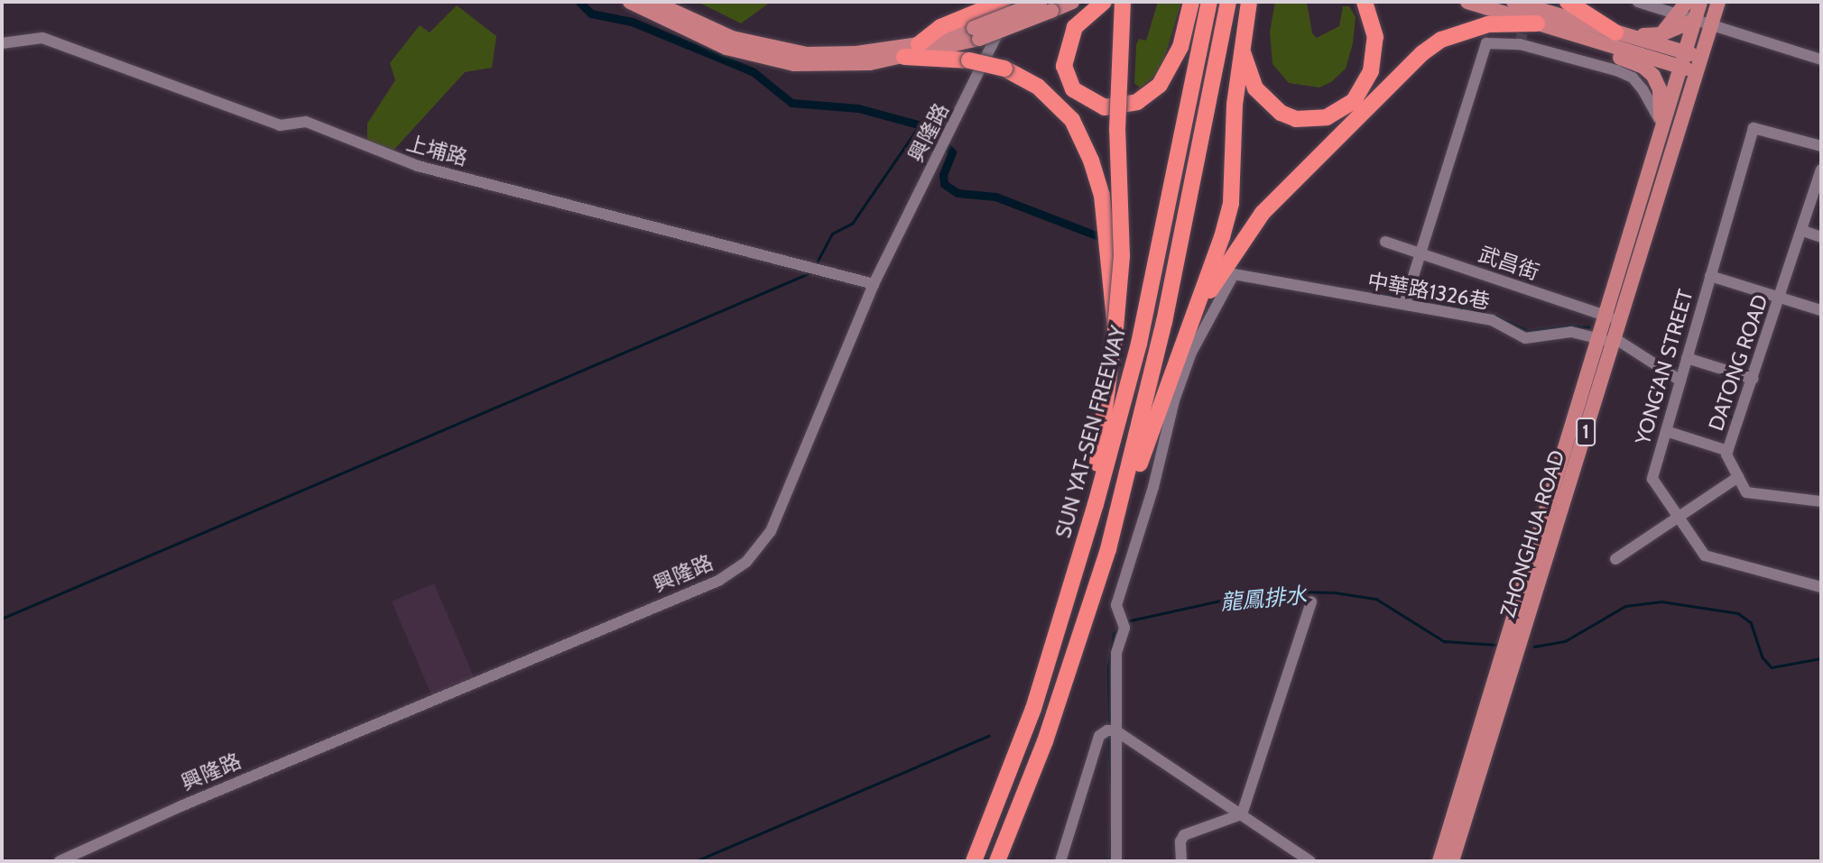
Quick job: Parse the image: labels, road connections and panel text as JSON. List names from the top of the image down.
{
  "streets": {
    "highway": ["SUN YAT-SEN FREEWAY"],
    "main road": ["1", "ZHONGHUA ROAD"],
    "street": [
      "興隆路",
      "上埔路",
      "武昌街",
      "中華路1326巷",
      "DATONG ROAD",
      "YONG’AN STREET"
    ]
  },
  "crossings": [
    ["興隆路", "上埔路"],
    ["武昌街", "ZHONGHUA ROAD"],
    ["中華路1326巷", "YONG’AN STREET"],
    ["中華路1326巷", "ZHONGHUA ROAD"]
  ],
  "water": ["龍鳳排水"]
}
